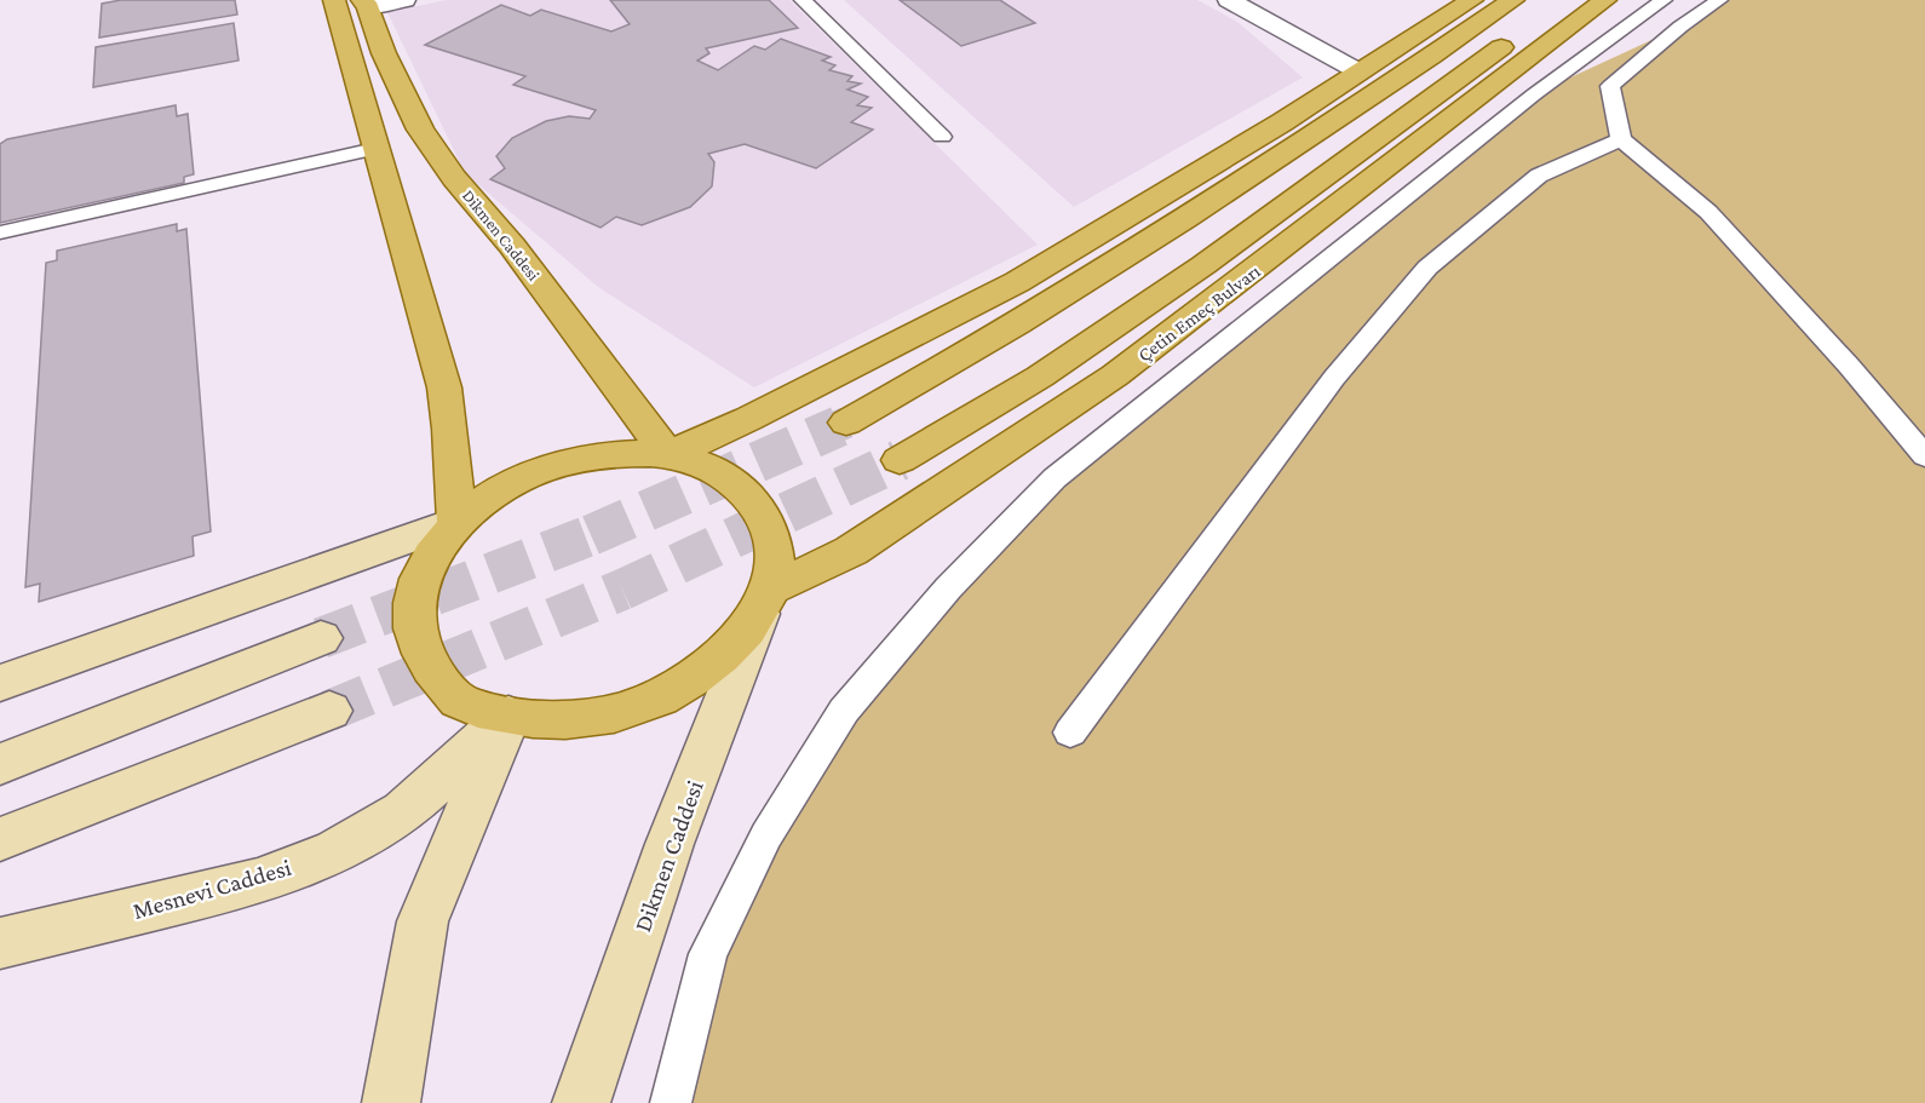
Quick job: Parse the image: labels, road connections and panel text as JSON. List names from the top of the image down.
{
  "streets": {
    "main road": ["Dikmen Caddesi", "Çetin Emeç Bulvarı", "Mesnevi Caddesi"]
  },
  "crossings": [
    ["Dikmen Caddesi", "Çetin Emeç Bulvarı"],
    ["Dikmen Caddesi", "Mesnevi Caddesi"]
  ]
}
